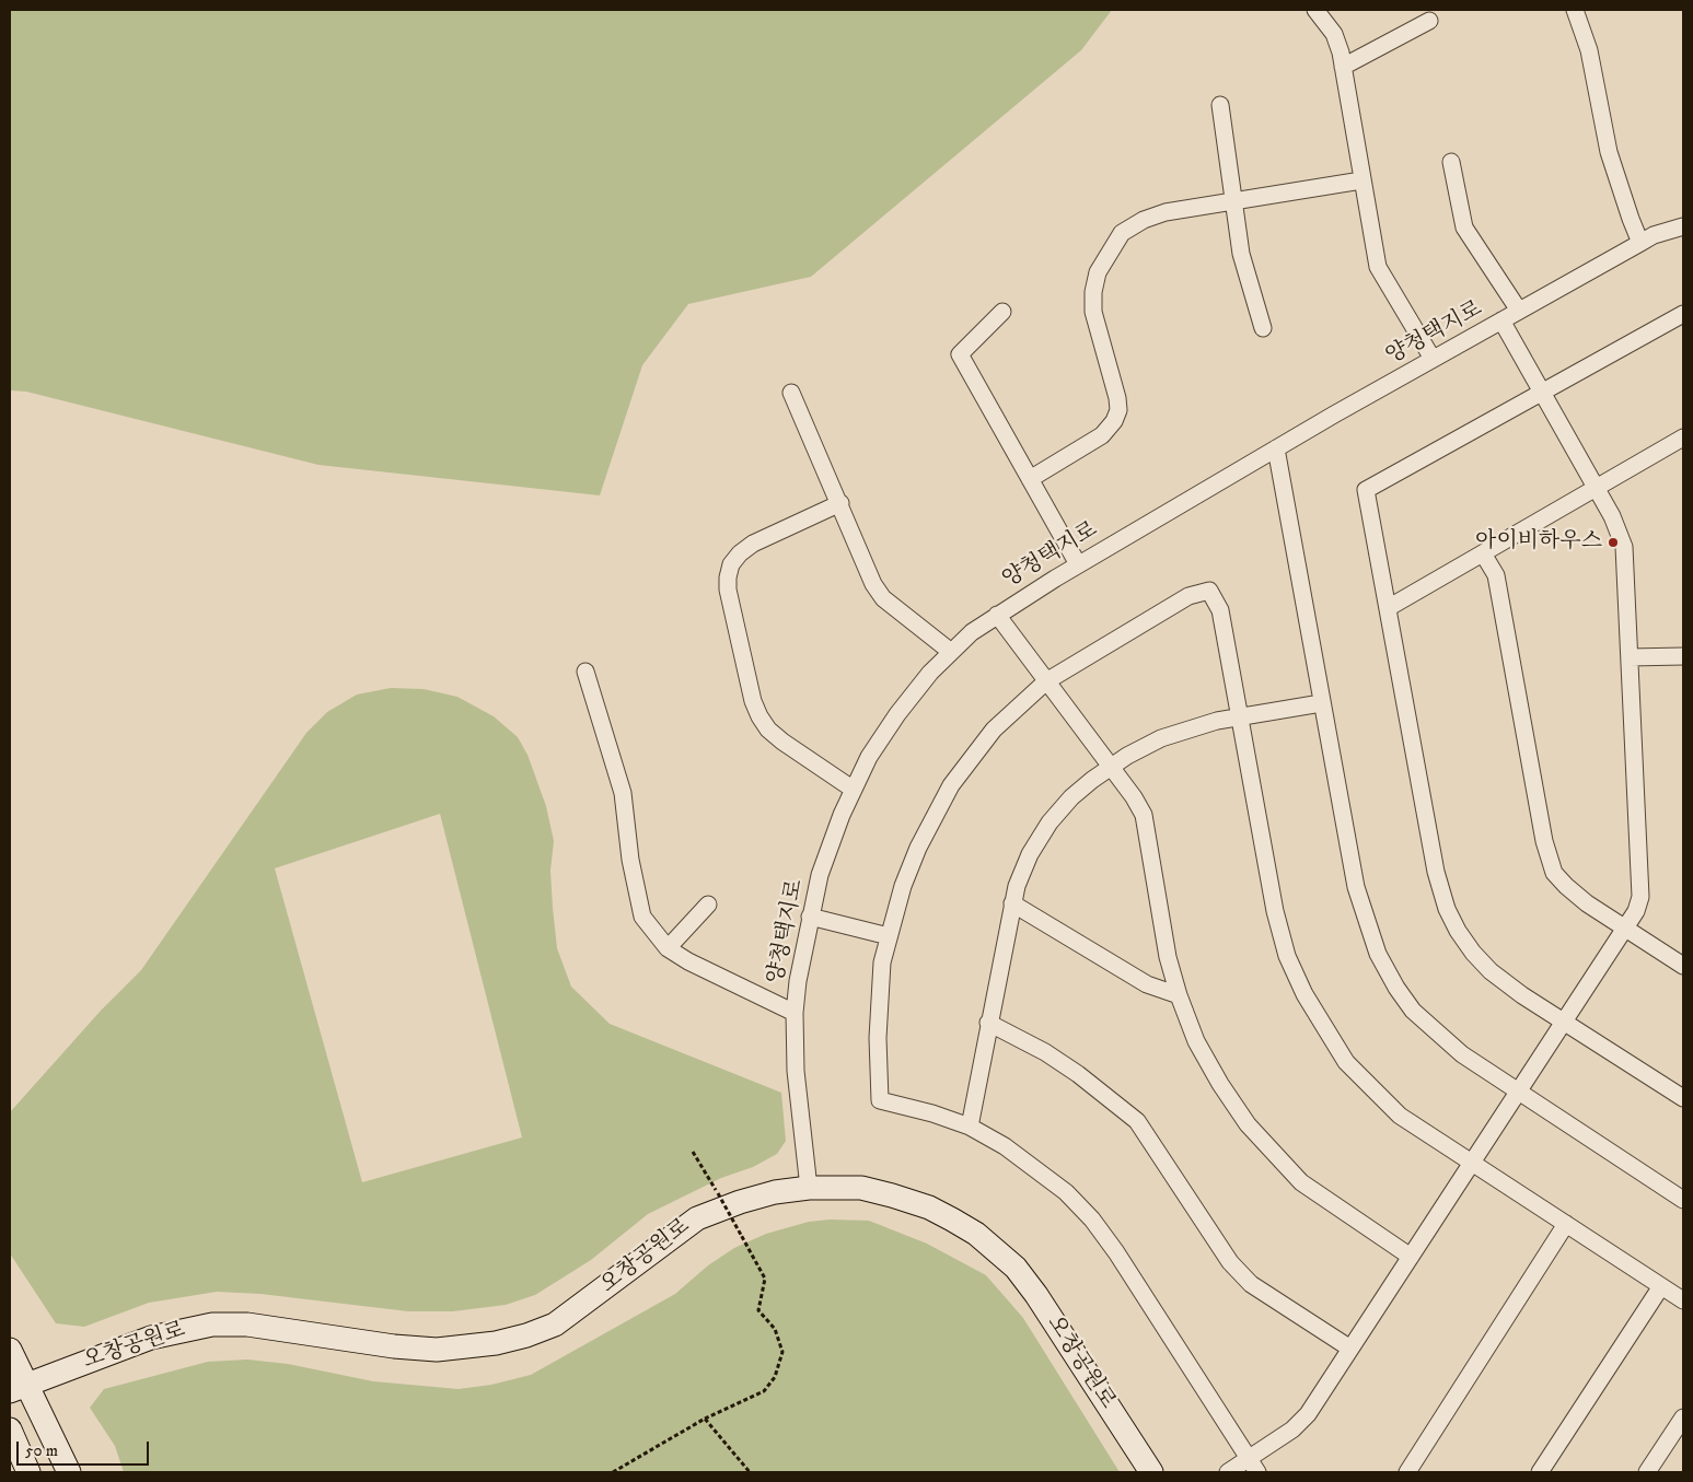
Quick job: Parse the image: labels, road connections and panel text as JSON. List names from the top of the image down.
{
  "streets": {
    "street": ["양청택지로", "오창공원로"]
  },
  "crossings": [
    ["양청택지로", "오창공원로"]
  ],
  "places": ["아이비하우스"],
  "scale_bar": "50 m"
}
